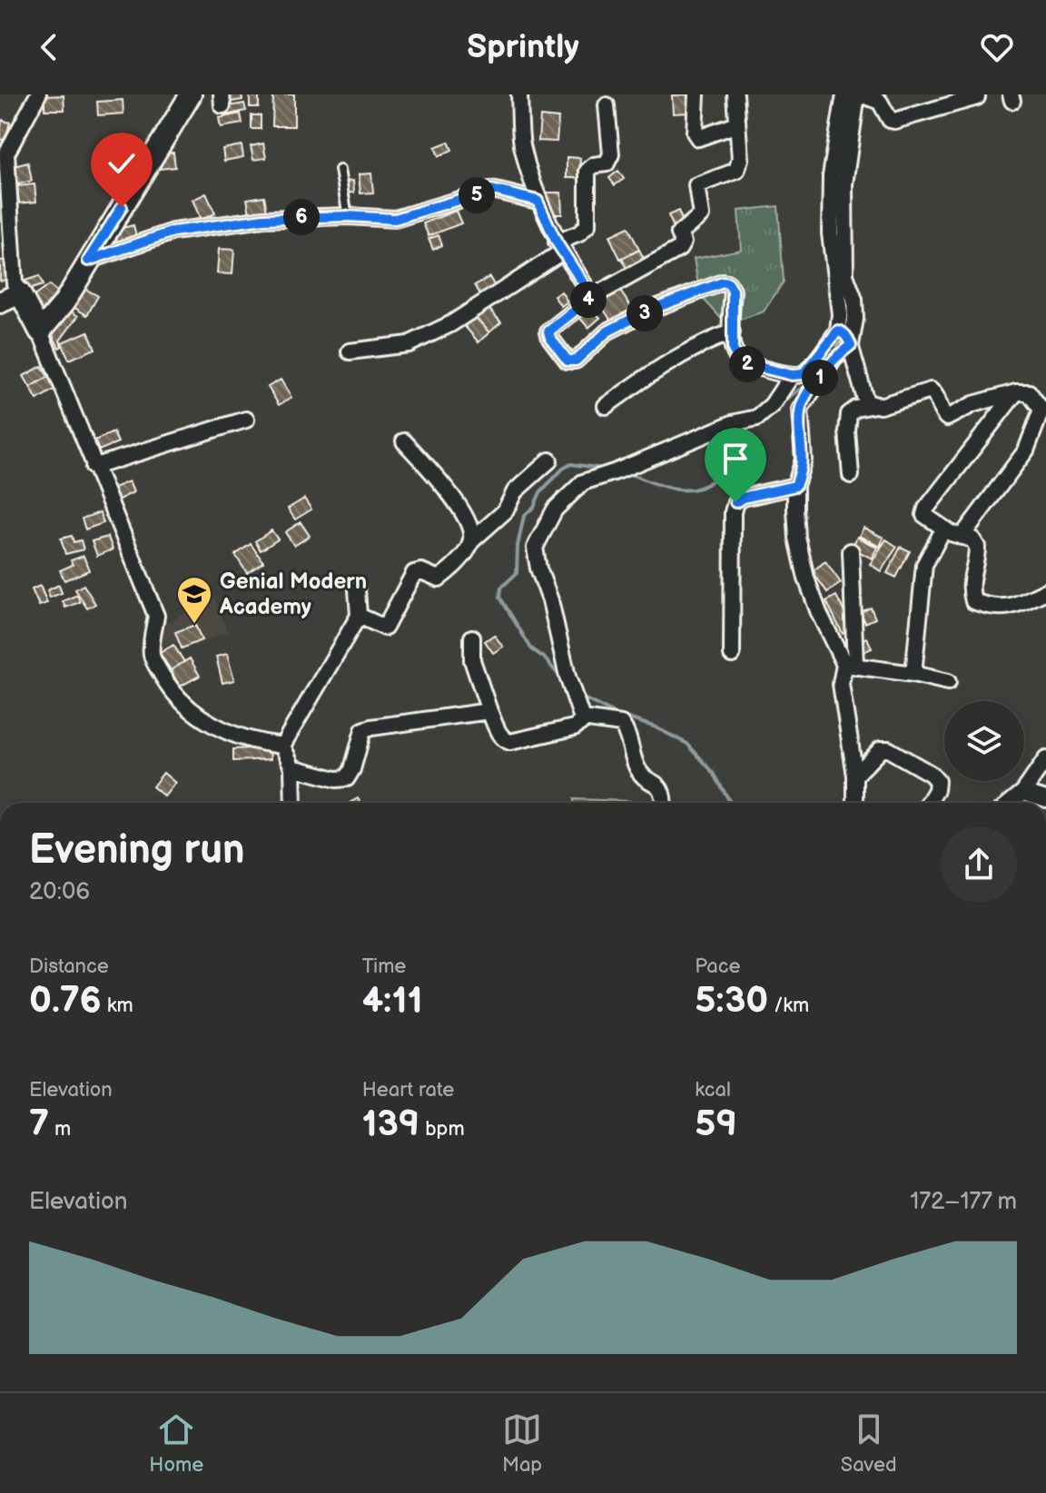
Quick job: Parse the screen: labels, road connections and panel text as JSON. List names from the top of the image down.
{
  "places": {
    "school or university": ["Genial Modern Academy"]
  },
  "page": {
    "header": "Sprintly",
    "pins": [
      "5",
      "6",
      "4",
      "3",
      "2",
      "1"
    ],
    "heading": ["Evening run", "20:06"],
    "stats": [
      ["Distance", "0.76 km"],
      ["Time", "4:11"],
      ["Pace", "5:30 /km"],
      ["Elevation", "7 m"],
      ["Heart rate", "139 bpm"],
      ["kcal", "59"]
    ],
    "chart": ["Elevation", "172–177 m"],
    "tabs": ["Home", "Map", "Saved"]
  }
}
